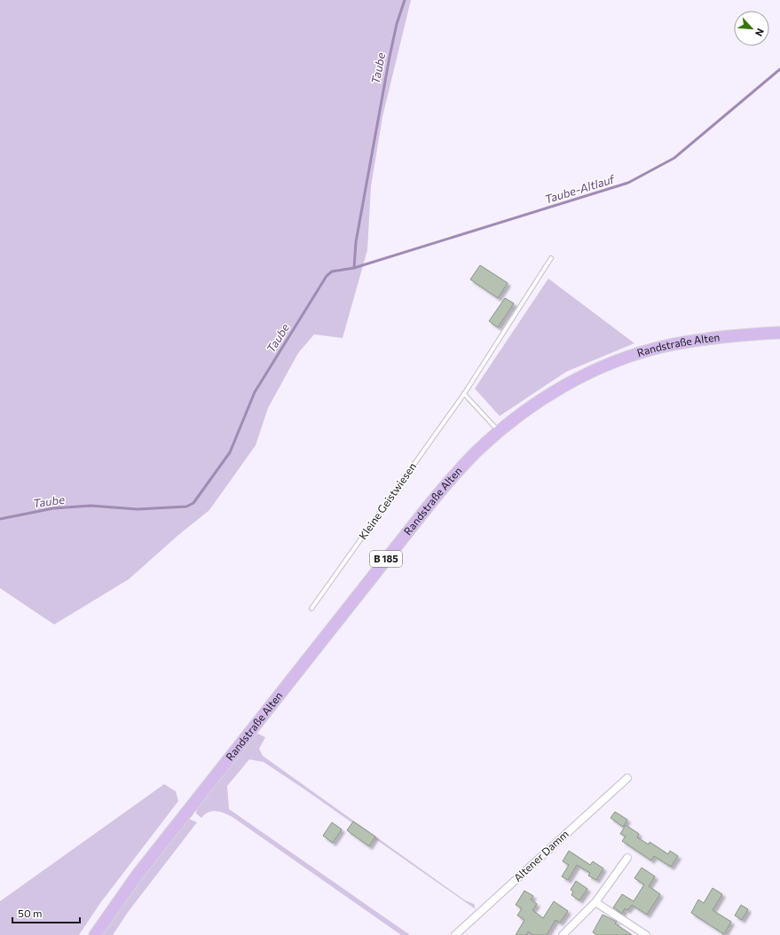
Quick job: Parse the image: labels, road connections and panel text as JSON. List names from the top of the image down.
{
  "streets": {
    "main road": ["Randstraße Alten", "B 185"],
    "street": ["Altener Damm"],
    "lane": ["Kleine Geistwiesen"]
  },
  "water": ["Taube", "Taube-Altlauf"],
  "scale_bar": "50 m",
  "north": "bottom right"
}
